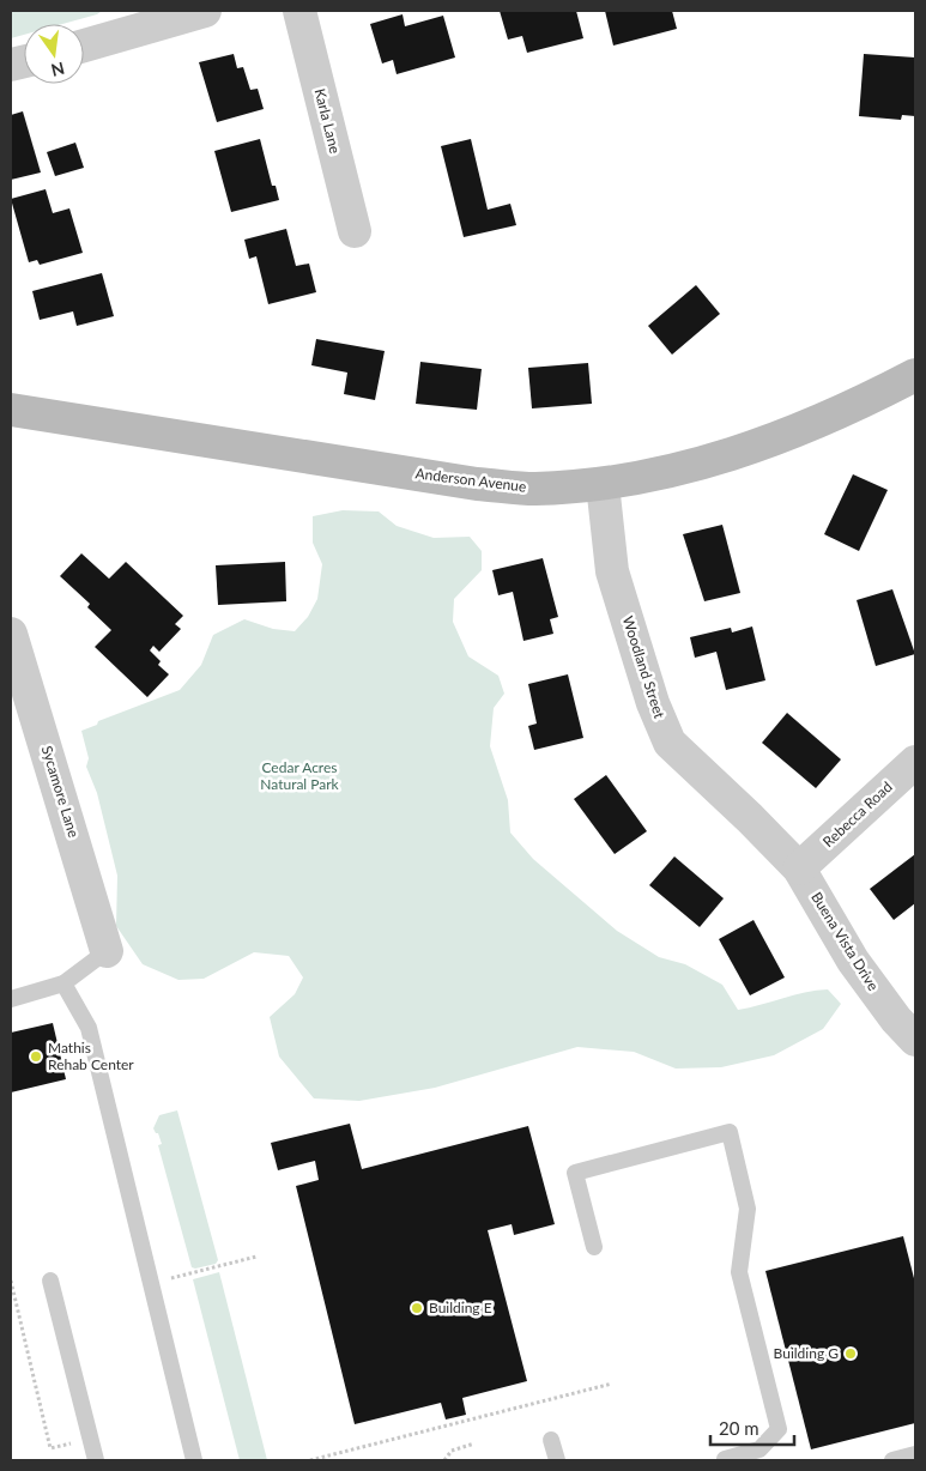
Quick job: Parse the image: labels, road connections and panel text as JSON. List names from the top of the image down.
{
  "streets": {
    "main road": ["Anderson Avenue"],
    "street": [
      "Karla Lane",
      "Woodland Street",
      "Sycamore Lane",
      "Rebecca Road",
      "Buena Vista Drive"
    ]
  },
  "crossings": [
    ["Anderson Avenue", "Woodland Street"],
    ["Woodland Street", "Rebecca Road"],
    ["Woodland Street", "Buena Vista Drive"],
    ["Rebecca Road", "Buena Vista Drive"]
  ],
  "parks": ["Cedar Acres Natural Park"],
  "places": ["Mathis Rehab Center", "Building E", "Building G"],
  "scale_bar": "20 m",
  "north": "bottom"
}
